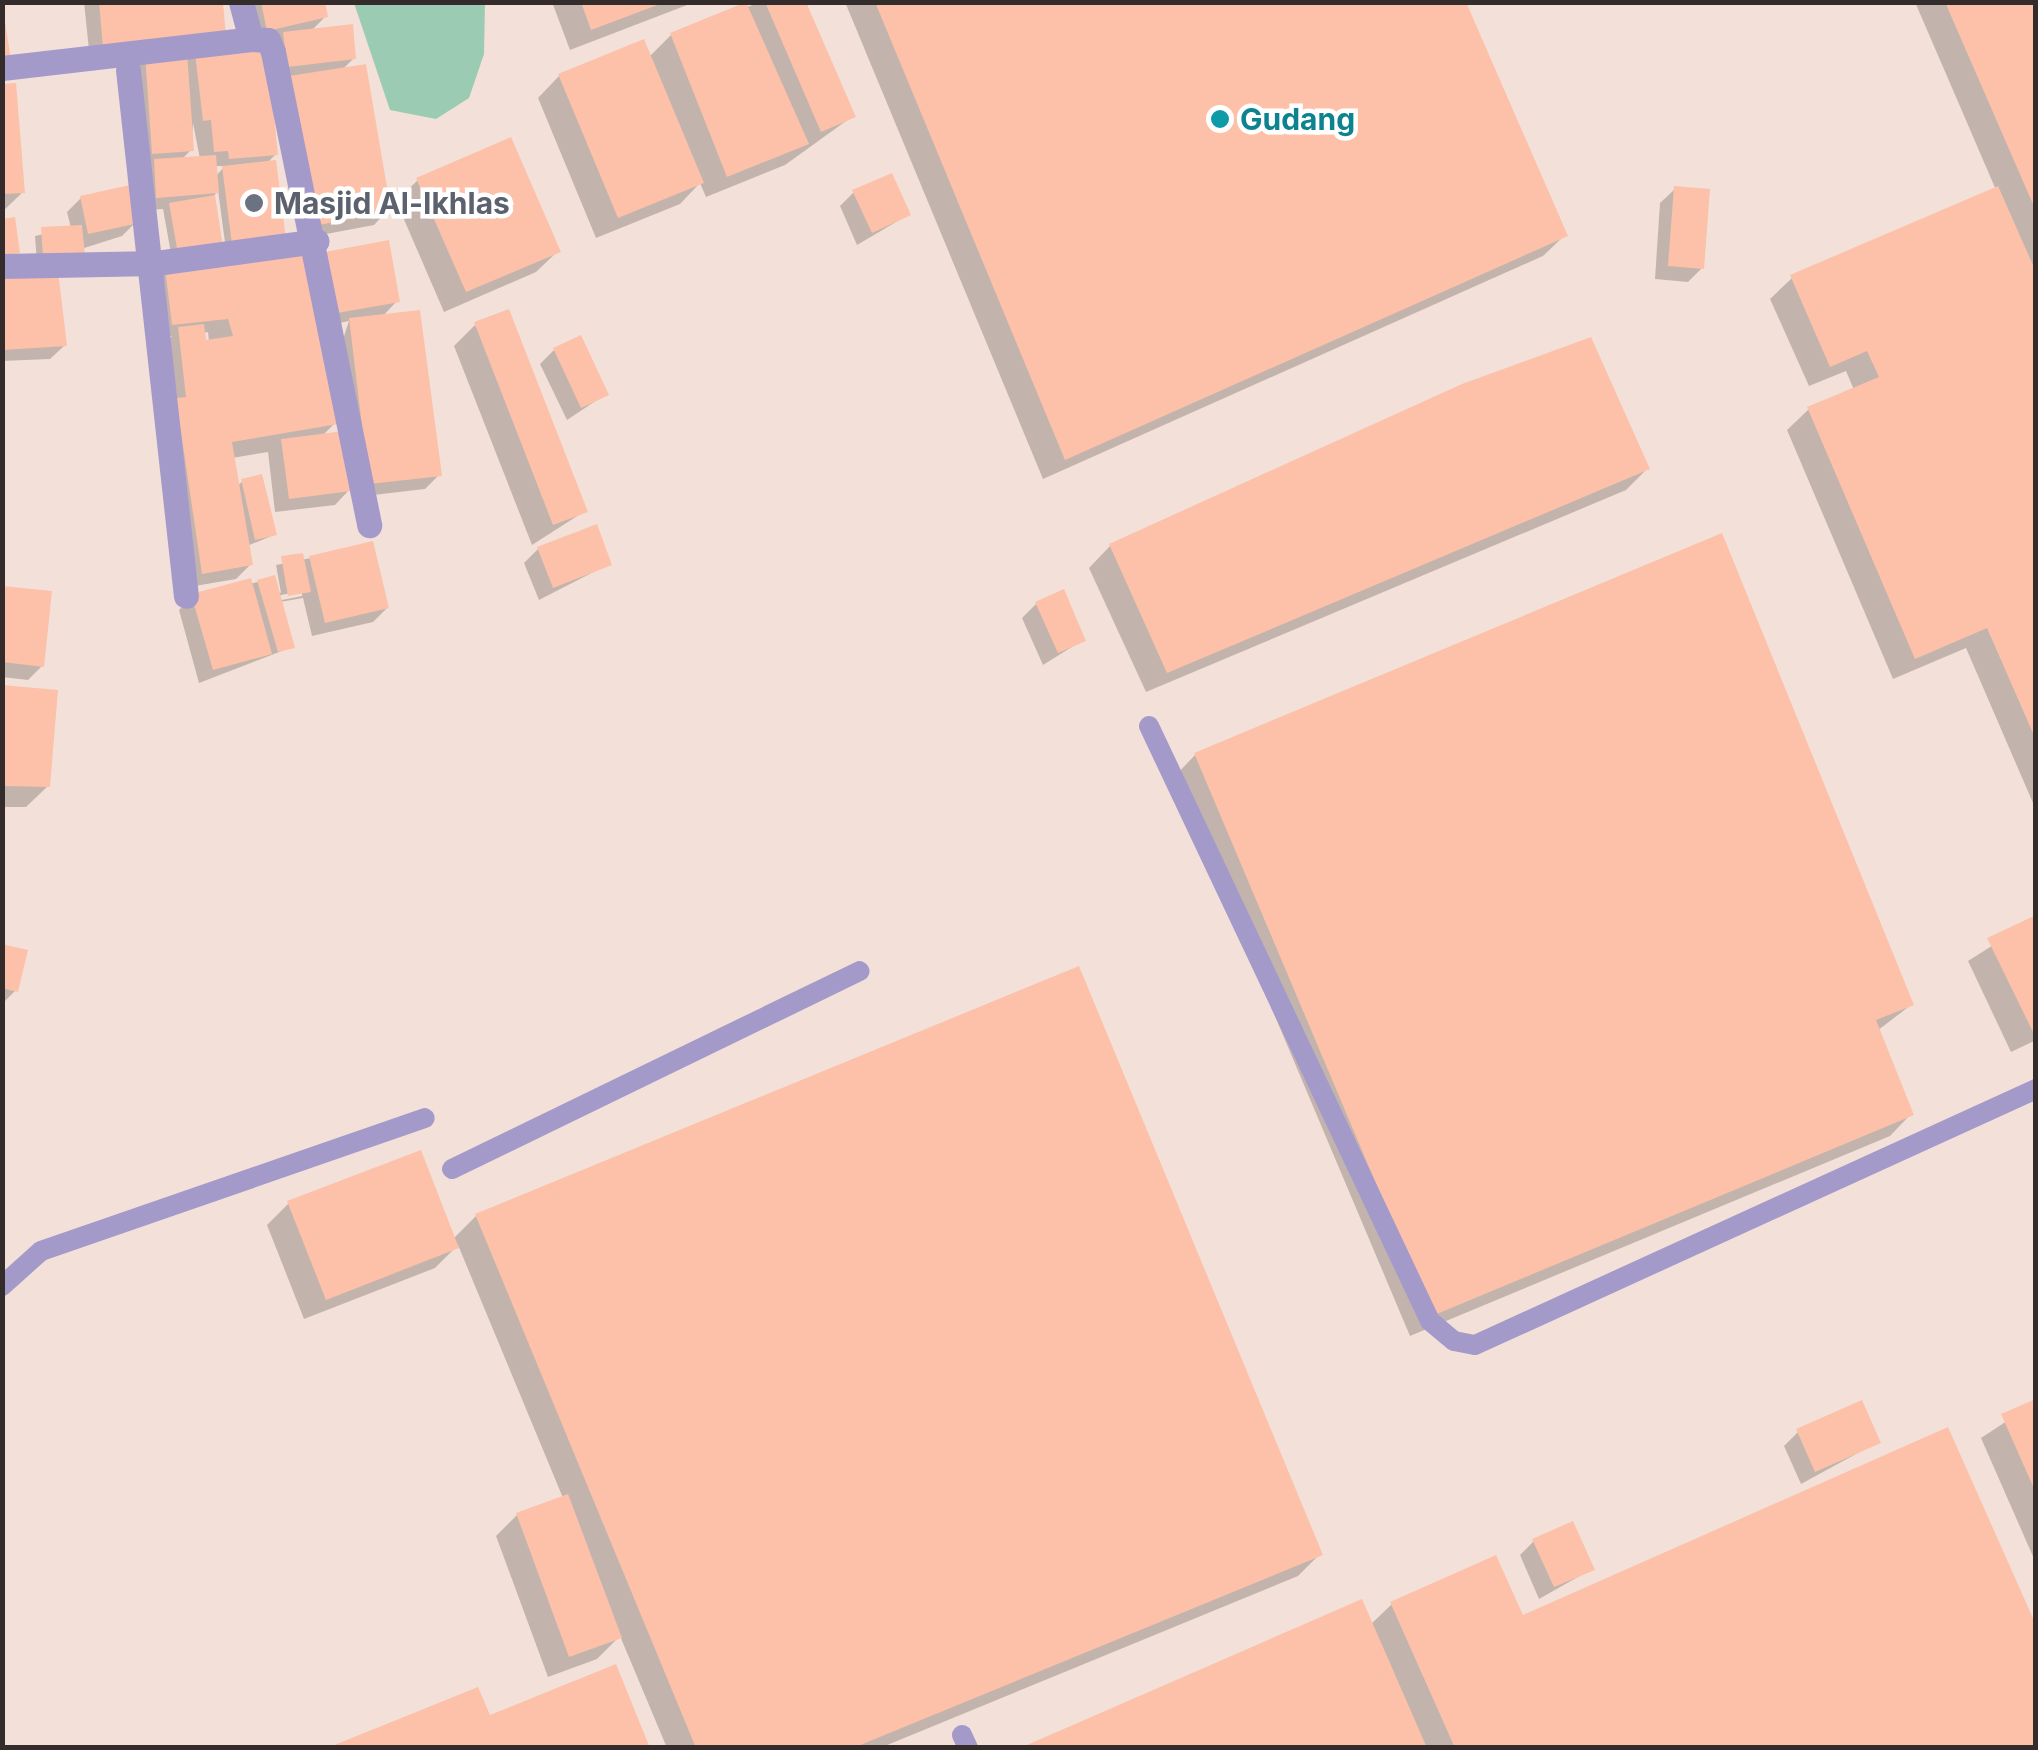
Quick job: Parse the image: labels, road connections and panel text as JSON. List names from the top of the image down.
{
  "places": ["Gudang", "Masjid Al-Ikhlas"]
}
